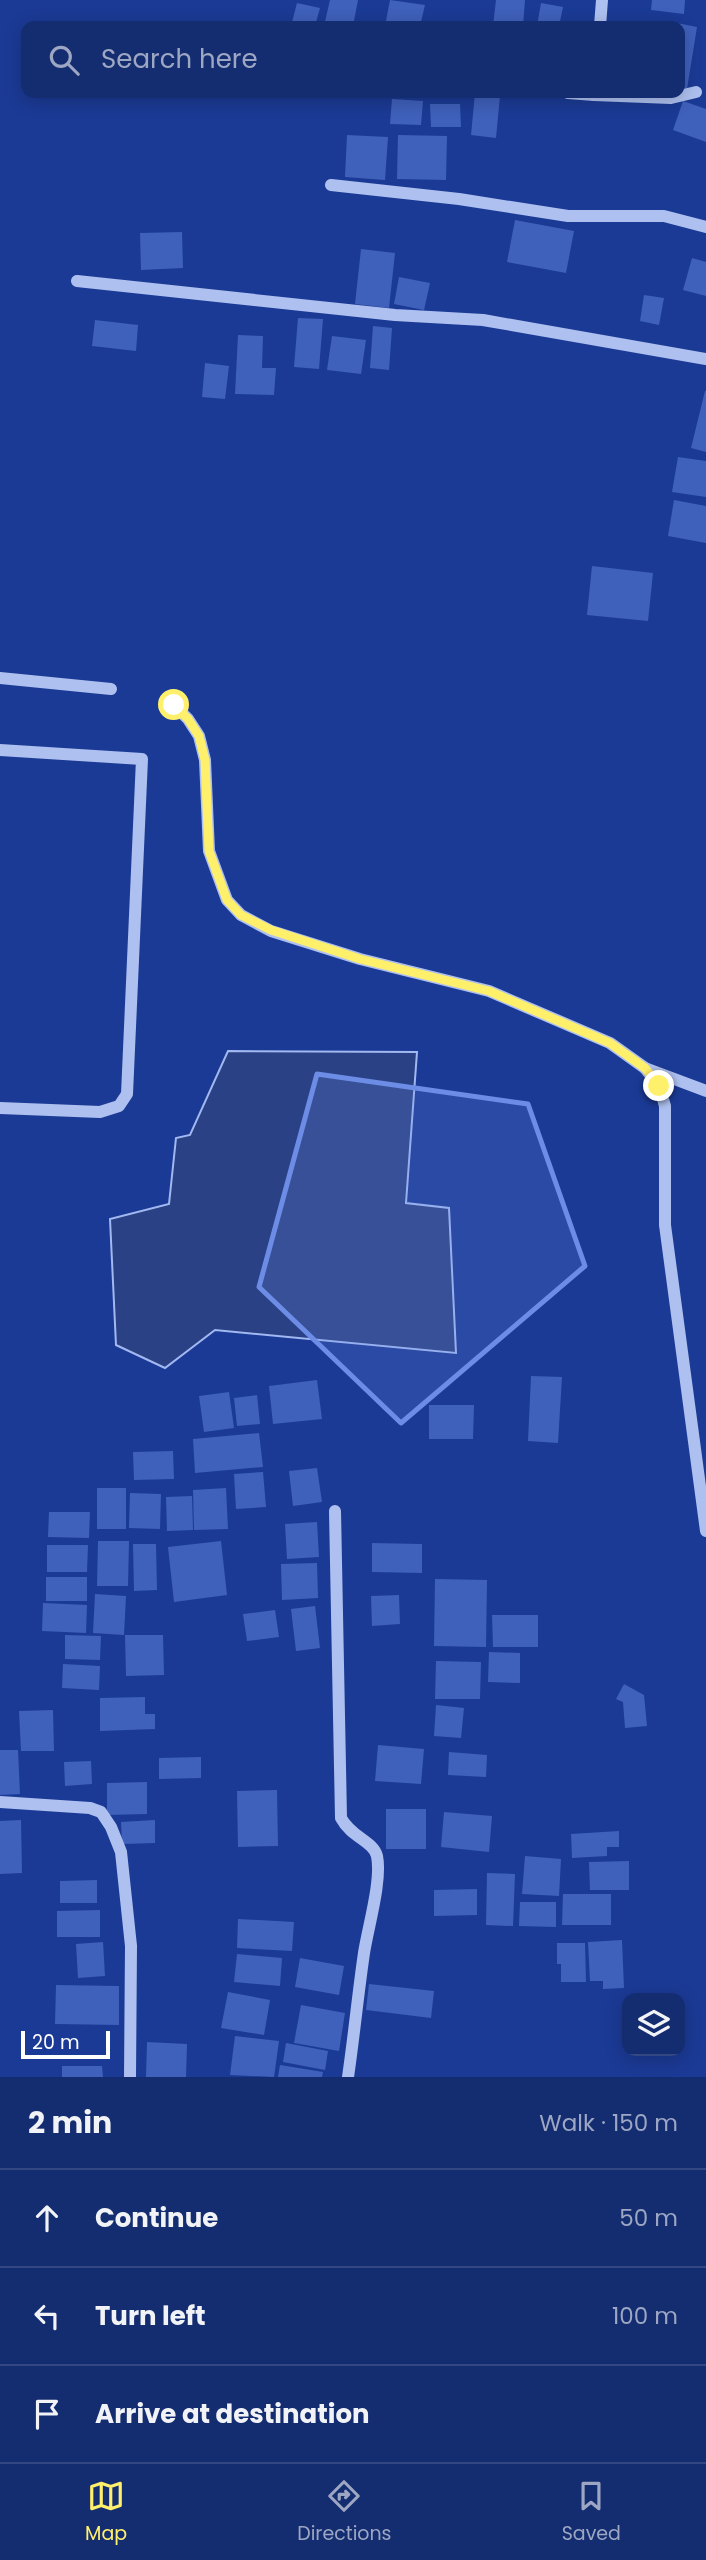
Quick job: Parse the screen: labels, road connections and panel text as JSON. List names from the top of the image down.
{
  "scale_bar": "20 m",
  "page": {
    "search": "Search here",
    "scale": "20 m",
    "heading": ["2 min", "Walk · 150 m"],
    "list": [
      ["Continue", "50 m"],
      ["Turn left", "100 m"],
      "Arrive at destination"
    ],
    "nav": ["Map", "Directions", "Saved"]
  }
}
